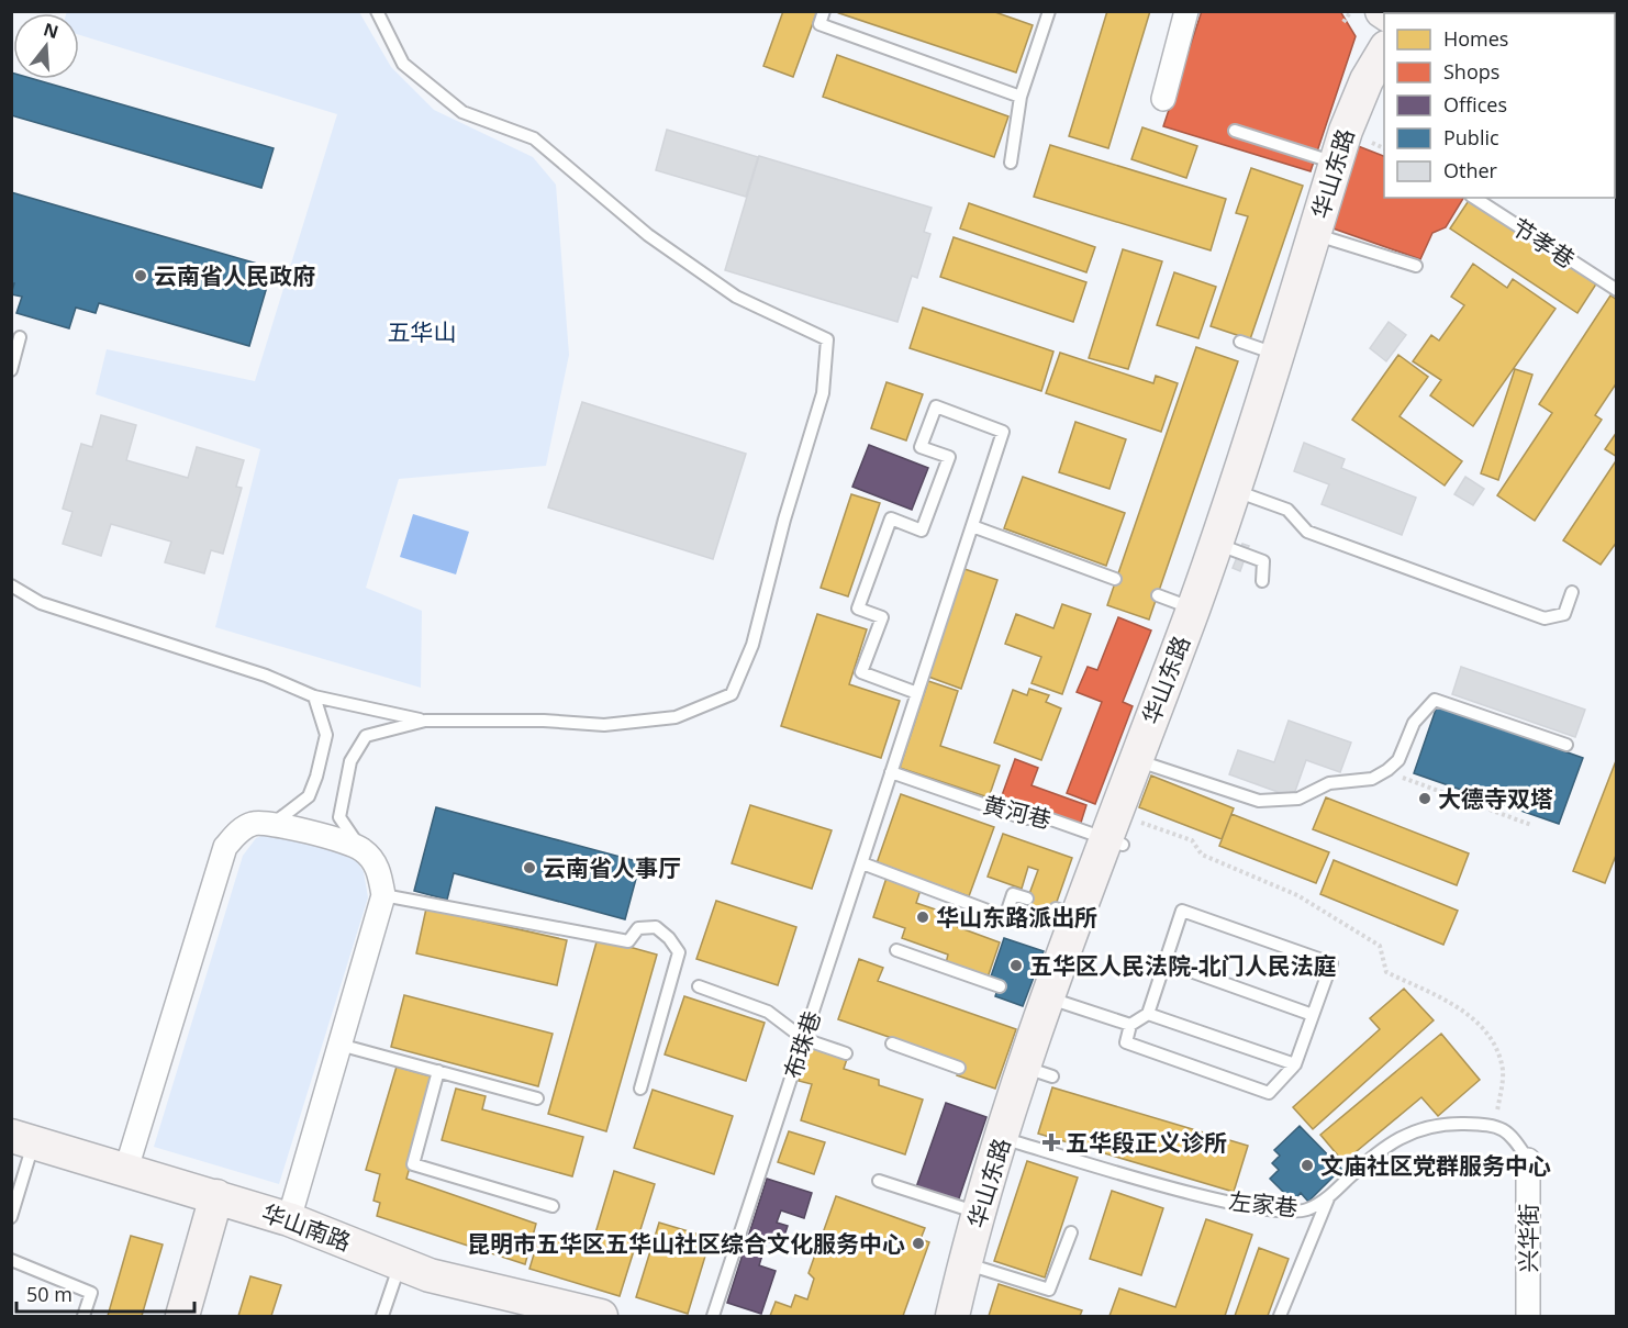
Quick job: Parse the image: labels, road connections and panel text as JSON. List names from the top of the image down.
{
  "streets": {
    "street": ["华山东路", "华山南路", "兴华街"],
    "lane": [
      "节孝巷",
      "黄河巷",
      "布珠巷",
      "左家巷"
    ]
  },
  "crossings": [
    ["华山东路", "黄河巷"],
    ["华山东路", "左家巷"],
    ["黄河巷", "布珠巷"]
  ],
  "parks": ["五华山"],
  "places": {
    "other": [
      "云南省人民政府",
      "大德寺双塔",
      "云南省人事厅",
      "华山东路派出所",
      "五华区人民法院-北门人民法庭",
      "文庙社区党群服务中心",
      "昆明市五华区五华山社区综合文化服务中心"
    ],
    "health": ["五华段正义诊所"]
  },
  "legend": [
    "Homes",
    "Shops",
    "Offices",
    "Public",
    "Other"
  ],
  "scale_bar": "50 m",
  "north": "top"
}
